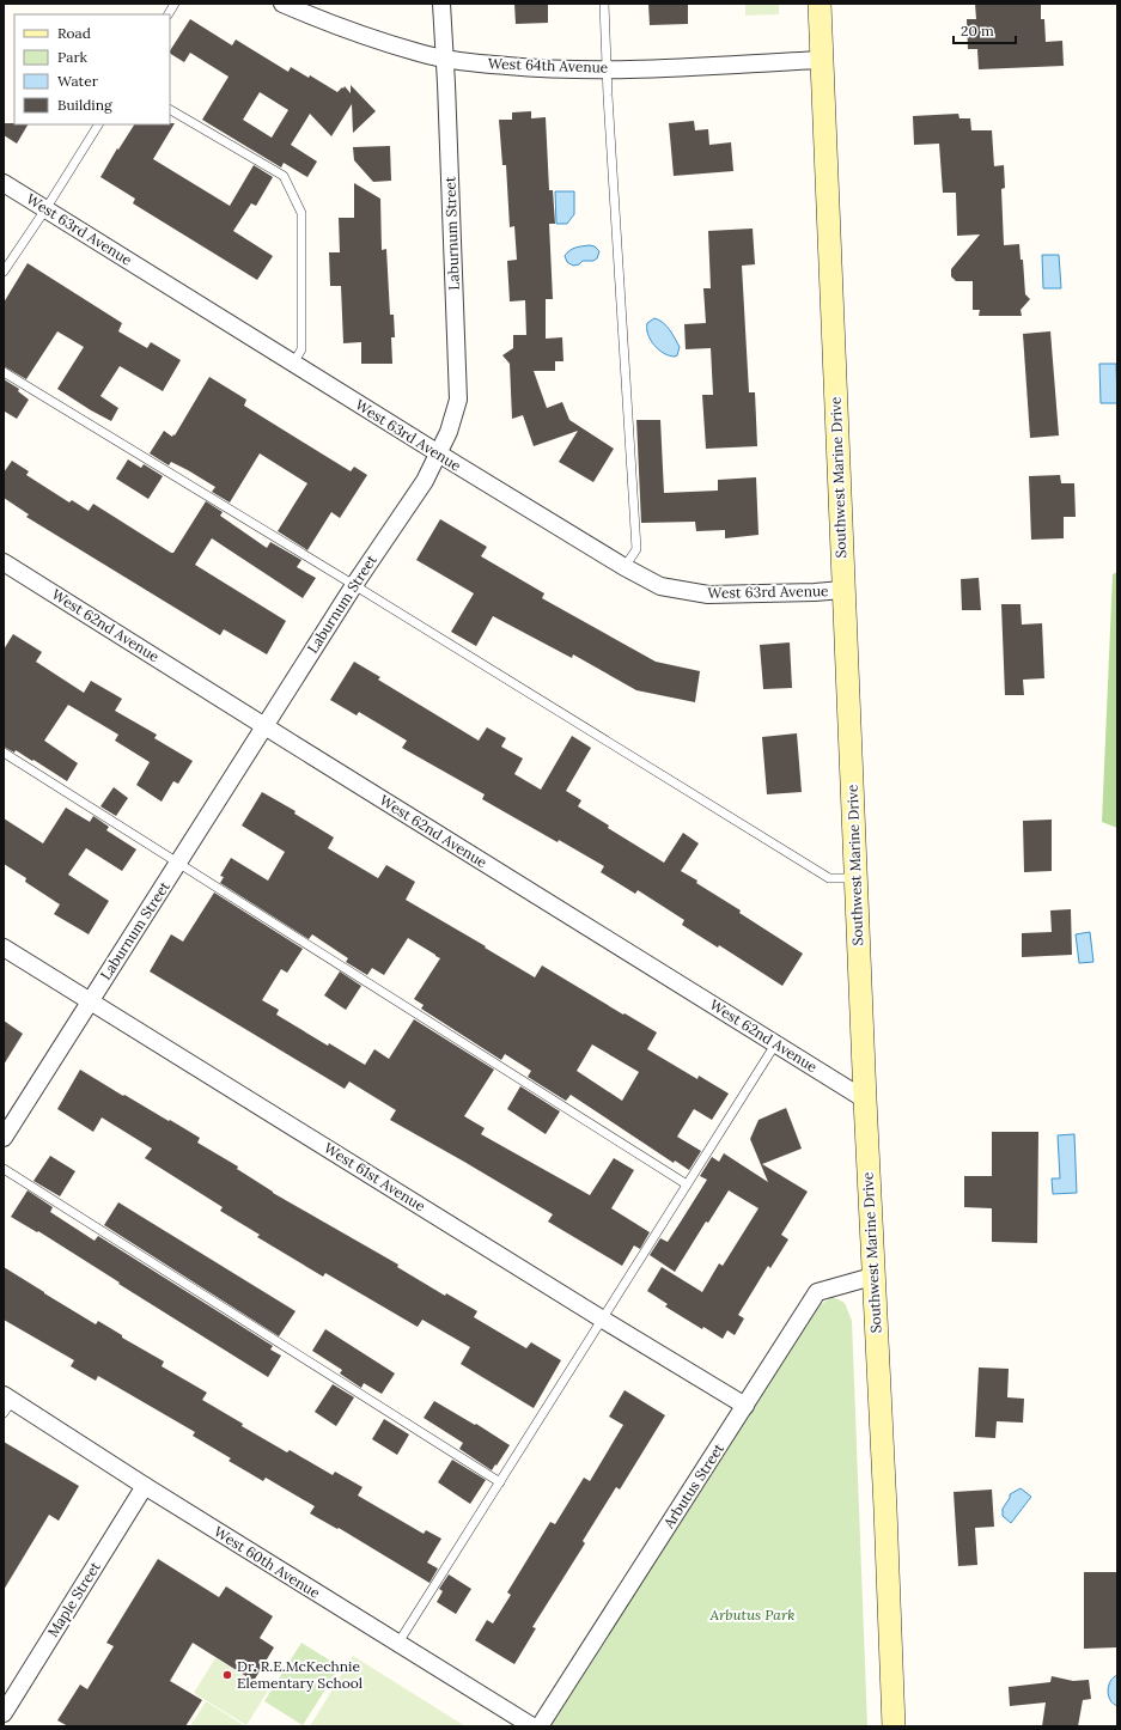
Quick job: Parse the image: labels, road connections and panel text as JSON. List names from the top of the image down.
{
  "streets": {
    "main road": ["Southwest Marine Drive"],
    "street": [
      "West 64th Avenue",
      "West 63rd Avenue",
      "Laburnum Street",
      "West 62nd Avenue",
      "West 61st Avenue",
      "Arbutus Street",
      "West 60th Avenue",
      "Maple Street"
    ]
  },
  "crossings": [
    ["West 64th Avenue", "Laburnum Street"],
    ["West 64th Avenue", "Southwest Marine Drive"],
    ["West 63rd Avenue", "Laburnum Street"],
    ["West 63rd Avenue", "Southwest Marine Drive"],
    ["Laburnum Street", "West 62nd Avenue"],
    ["Laburnum Street", "West 61st Avenue"],
    ["Southwest Marine Drive", "West 62nd Avenue"],
    ["Southwest Marine Drive", "Arbutus Street"],
    ["West 61st Avenue", "Arbutus Street"],
    ["West 60th Avenue", "Maple Street"]
  ],
  "parks": ["Arbutus Park"],
  "places": ["Dr. R.E.McKechnie Elementary School"],
  "legend": [
    "Road",
    "Park",
    "Water",
    "Building"
  ],
  "scale_bar": "20 m"
}
